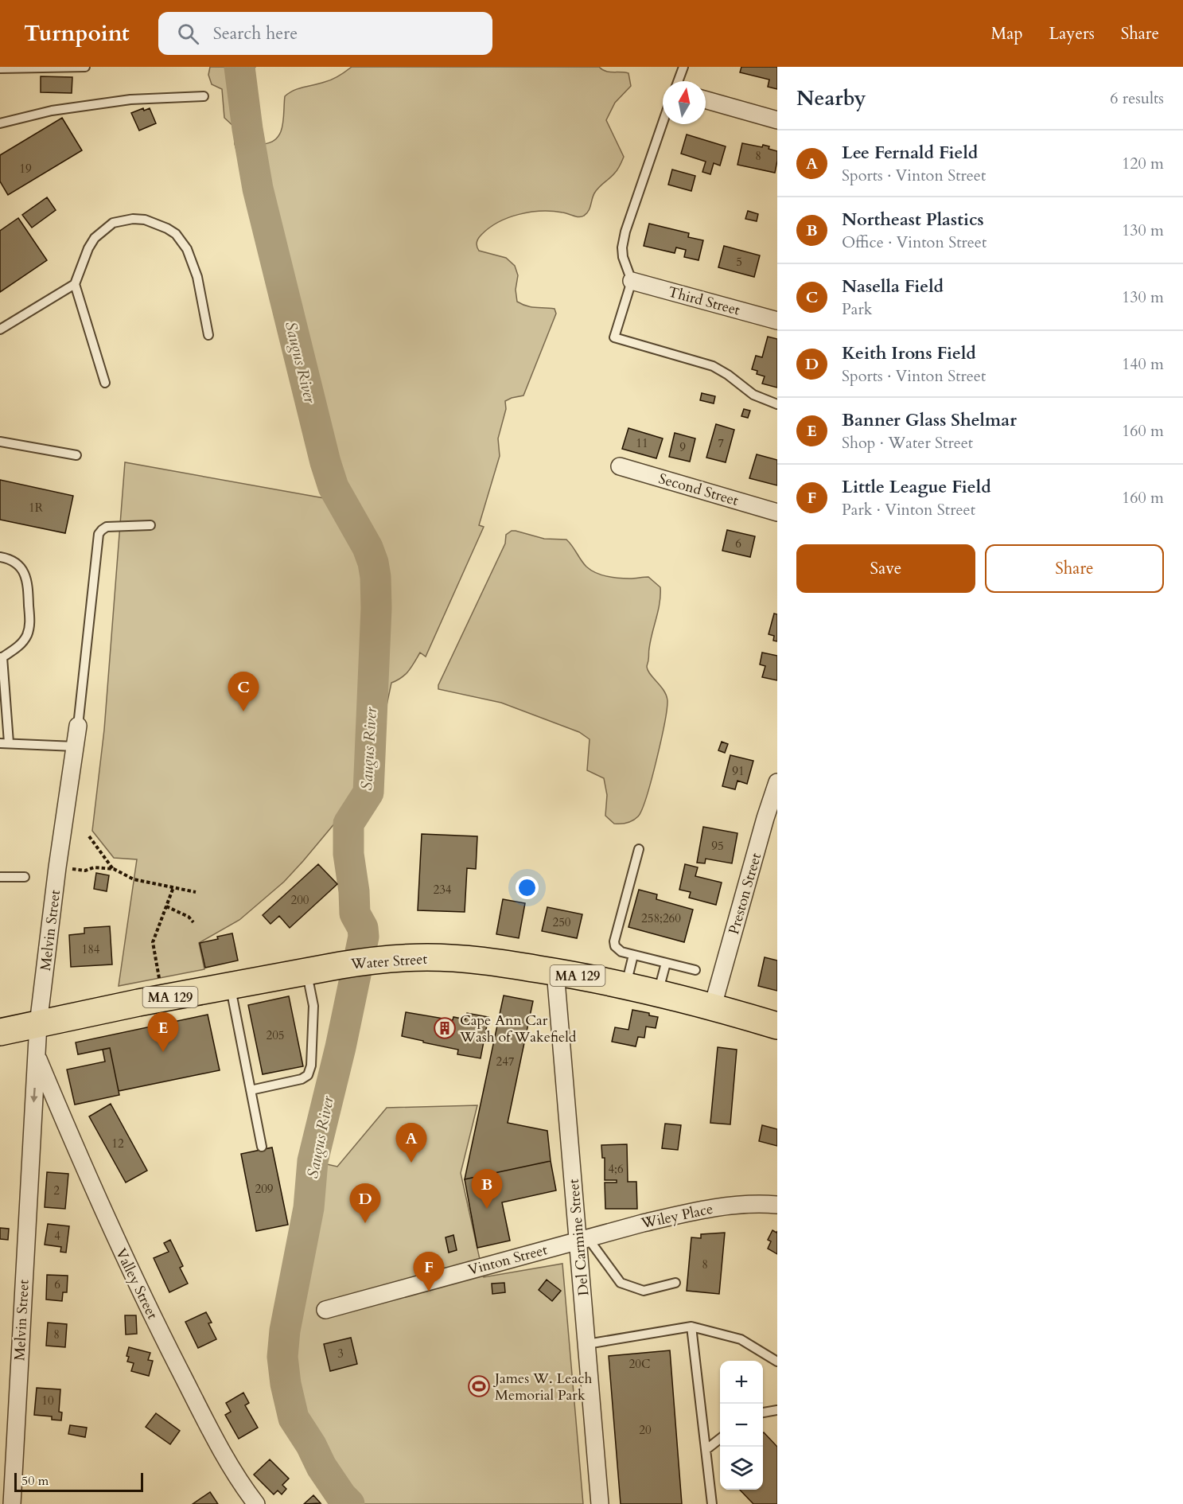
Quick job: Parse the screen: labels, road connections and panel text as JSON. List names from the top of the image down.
{
  "streets": {
    "main road": ["Water Street", "MA 129"],
    "street": [
      "Third Street",
      "Second Street",
      "Preston Street",
      "Melvin Street",
      "Wiley Place",
      "Del Carmine Street",
      "Vinton Street",
      "Valley Street"
    ]
  },
  "crossings": [
    ["Preston Street", "Water Street"],
    ["Melvin Street", "Water Street"],
    ["Melvin Street", "Valley Street"],
    ["Water Street", "Del Carmine Street"],
    ["Wiley Place", "Del Carmine Street"],
    ["Wiley Place", "Vinton Street"],
    ["Del Carmine Street", "Vinton Street"]
  ],
  "water": ["Saugus River"],
  "places": {
    "building": ["Cape Ann Car Wash of Wakefield"],
    "sports": ["James W. Leach Memorial Park"]
  },
  "house_numbers": [
    "8",
    "19",
    "5",
    "11",
    "7",
    "9",
    "1R",
    "6",
    "91",
    "95",
    "234",
    "200",
    "258;260",
    "250",
    "184",
    "205",
    "247",
    "12",
    "4;6",
    "209",
    "2",
    "4",
    "8",
    "6",
    "8",
    "3",
    "20C",
    "10",
    "20"
  ],
  "scale_bar": "50 m",
  "north": "top",
  "page": {
    "header": "Turnpoint",
    "search": "Search here",
    "nav": ["Map", "Layers", "Share"],
    "heading": ["Nearby", "6 results"],
    "list": [
      {
        "mark": "A",
        "name": "Lee Fernald Field",
        "note": "Sports · Vinton Street",
        "value": "120 m"
      },
      {
        "mark": "B",
        "name": "Northeast Plastics",
        "note": "Office · Vinton Street",
        "value": "130 m"
      },
      {
        "mark": "C",
        "name": "Nasella Field",
        "note": "Park",
        "value": "130 m"
      },
      {
        "mark": "D",
        "name": "Keith Irons Field",
        "note": "Sports · Vinton Street",
        "value": "140 m"
      },
      {
        "mark": "E",
        "name": "Banner Glass Shelmar",
        "note": "Shop · Water Street",
        "value": "160 m"
      },
      {
        "mark": "F",
        "name": "Little League Field",
        "note": "Park · Vinton Street",
        "value": "160 m"
      }
    ],
    "buttons": ["Save", "Share"],
    "pins": [
      "C",
      "E",
      "A",
      "B",
      "D",
      "F"
    ],
    "map_buttons": ["+", "−"],
    "scale": "50 m"
  }
}
